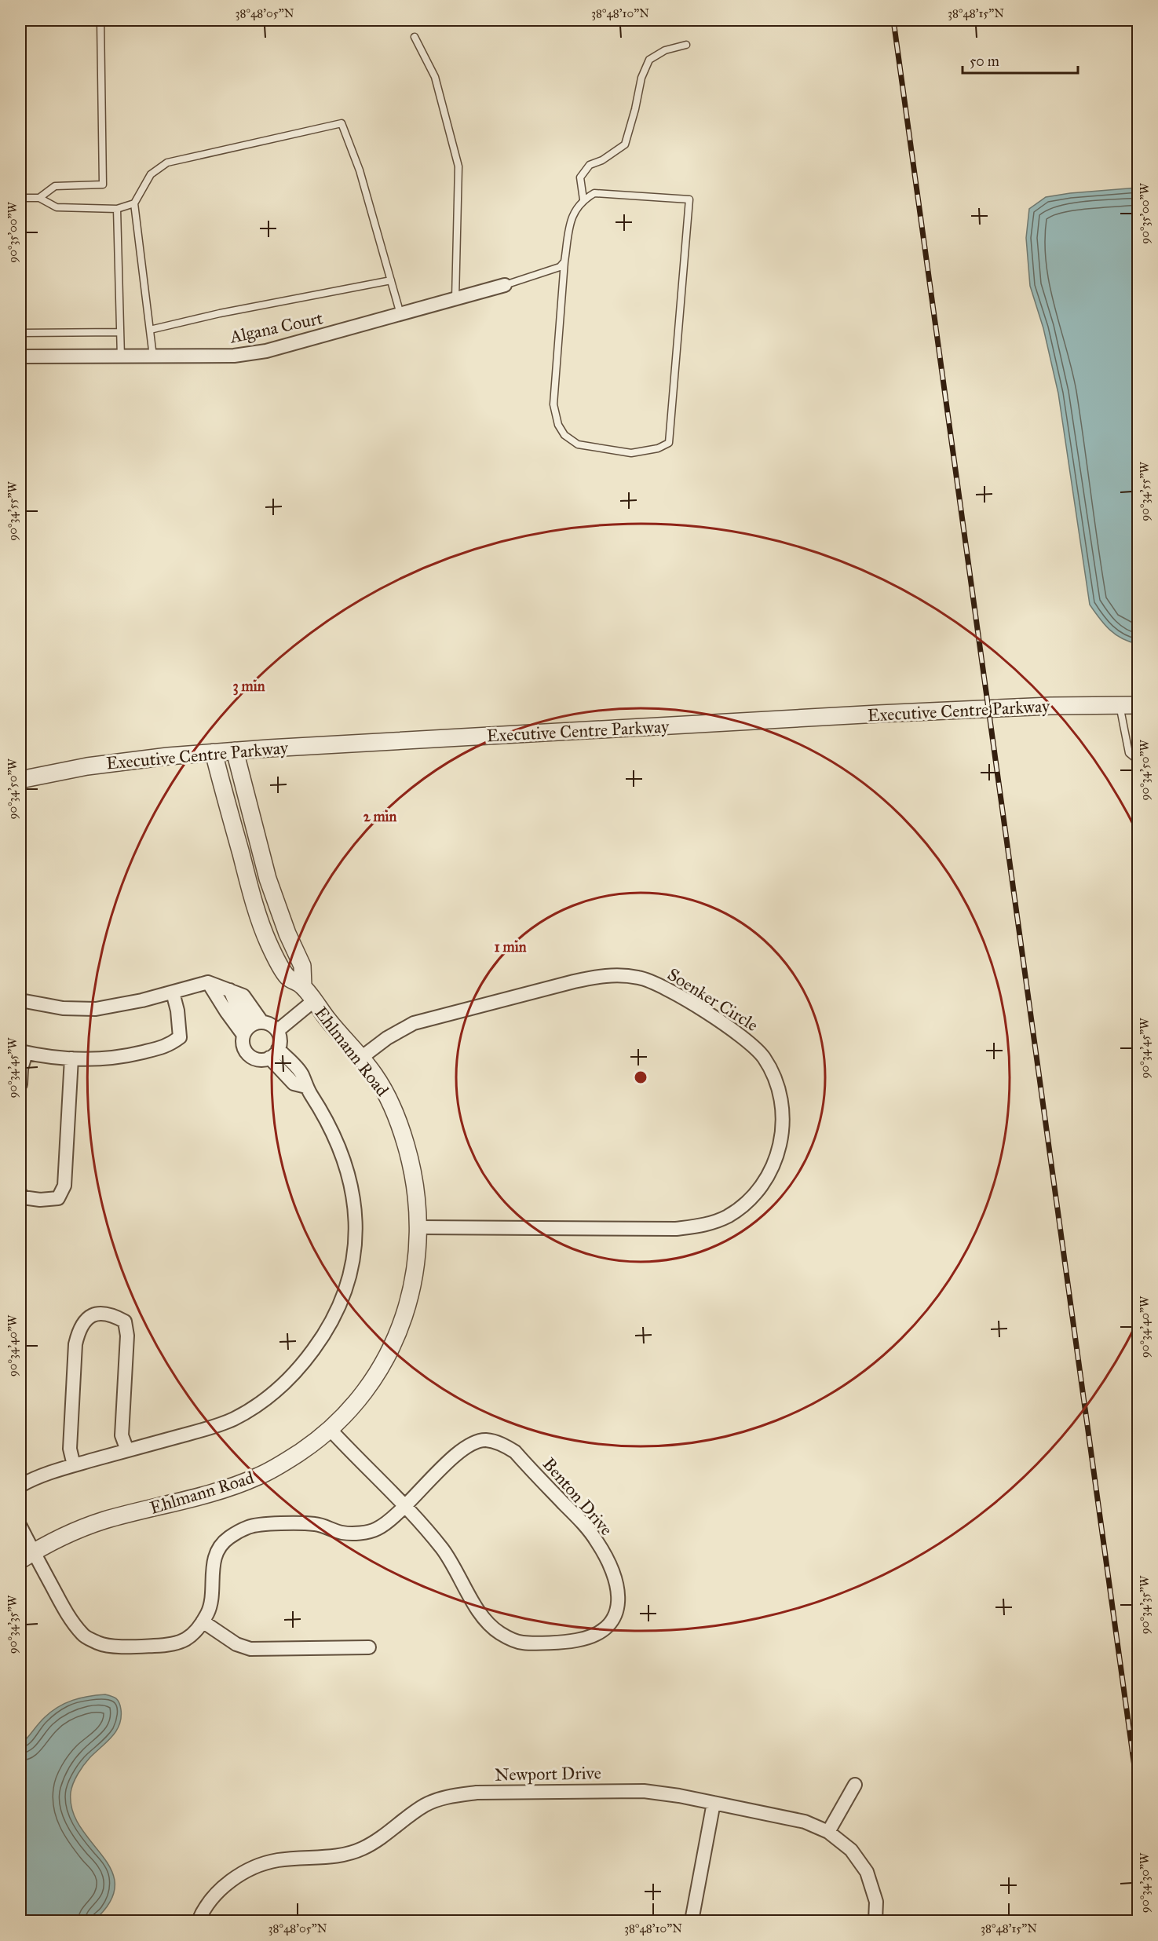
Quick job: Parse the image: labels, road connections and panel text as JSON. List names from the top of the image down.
{
  "streets": {
    "street": [
      "Algana Court",
      "Executive Centre Parkway",
      "Soenker Circle",
      "Ehlmann Road",
      "Benton Drive",
      "Newport Drive"
    ]
  },
  "crossings": [
    ["Executive Centre Parkway", "Ehlmann Road"],
    ["Soenker Circle", "Ehlmann Road"],
    ["Ehlmann Road", "Benton Drive"]
  ],
  "scale_bar": "50 m",
  "coordinates": [
    "38°48'05\"N",
    "38°48'10\"N",
    "38°48'15\"N",
    "90°35'00\"W",
    "90°34'55\"W",
    "90°34'50\"W",
    "90°34'45\"W",
    "90°34'40\"W",
    "90°34'35\"W",
    "90°34'30\"W"
  ],
  "rings": ["3 min", "2 min", "1 min"]
}
